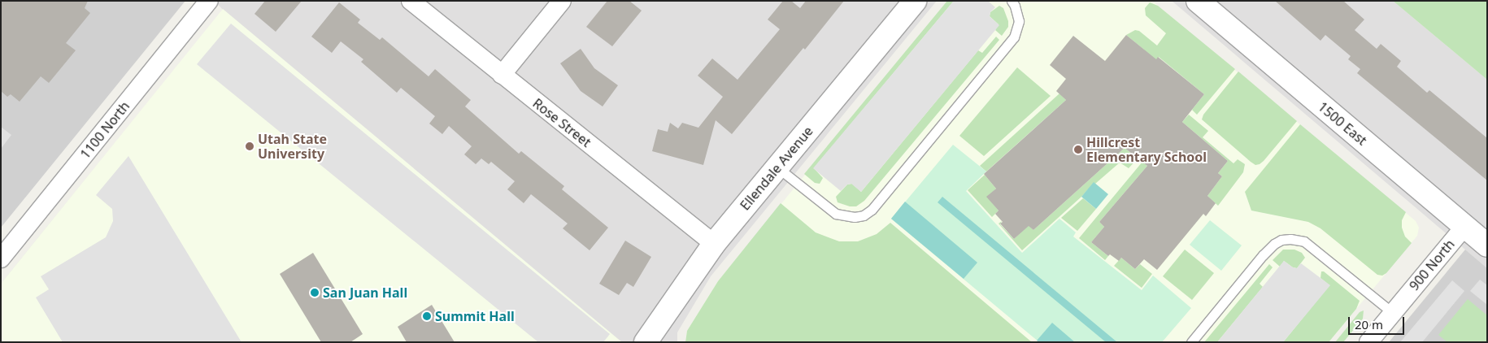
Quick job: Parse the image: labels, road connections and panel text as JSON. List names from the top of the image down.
{
  "streets": {
    "street": [
      "Rose Street",
      "1500 East",
      "1100 North",
      "Ellendale Avenue",
      "900 North"
    ]
  },
  "crossings": [
    ["Rose Street", "Ellendale Avenue"],
    ["1500 East", "900 North"]
  ],
  "places": [
    "Utah State University",
    "Hillcrest Elementary School",
    "San Juan Hall",
    "Summit Hall"
  ],
  "scale_bar": "20 m"
}
